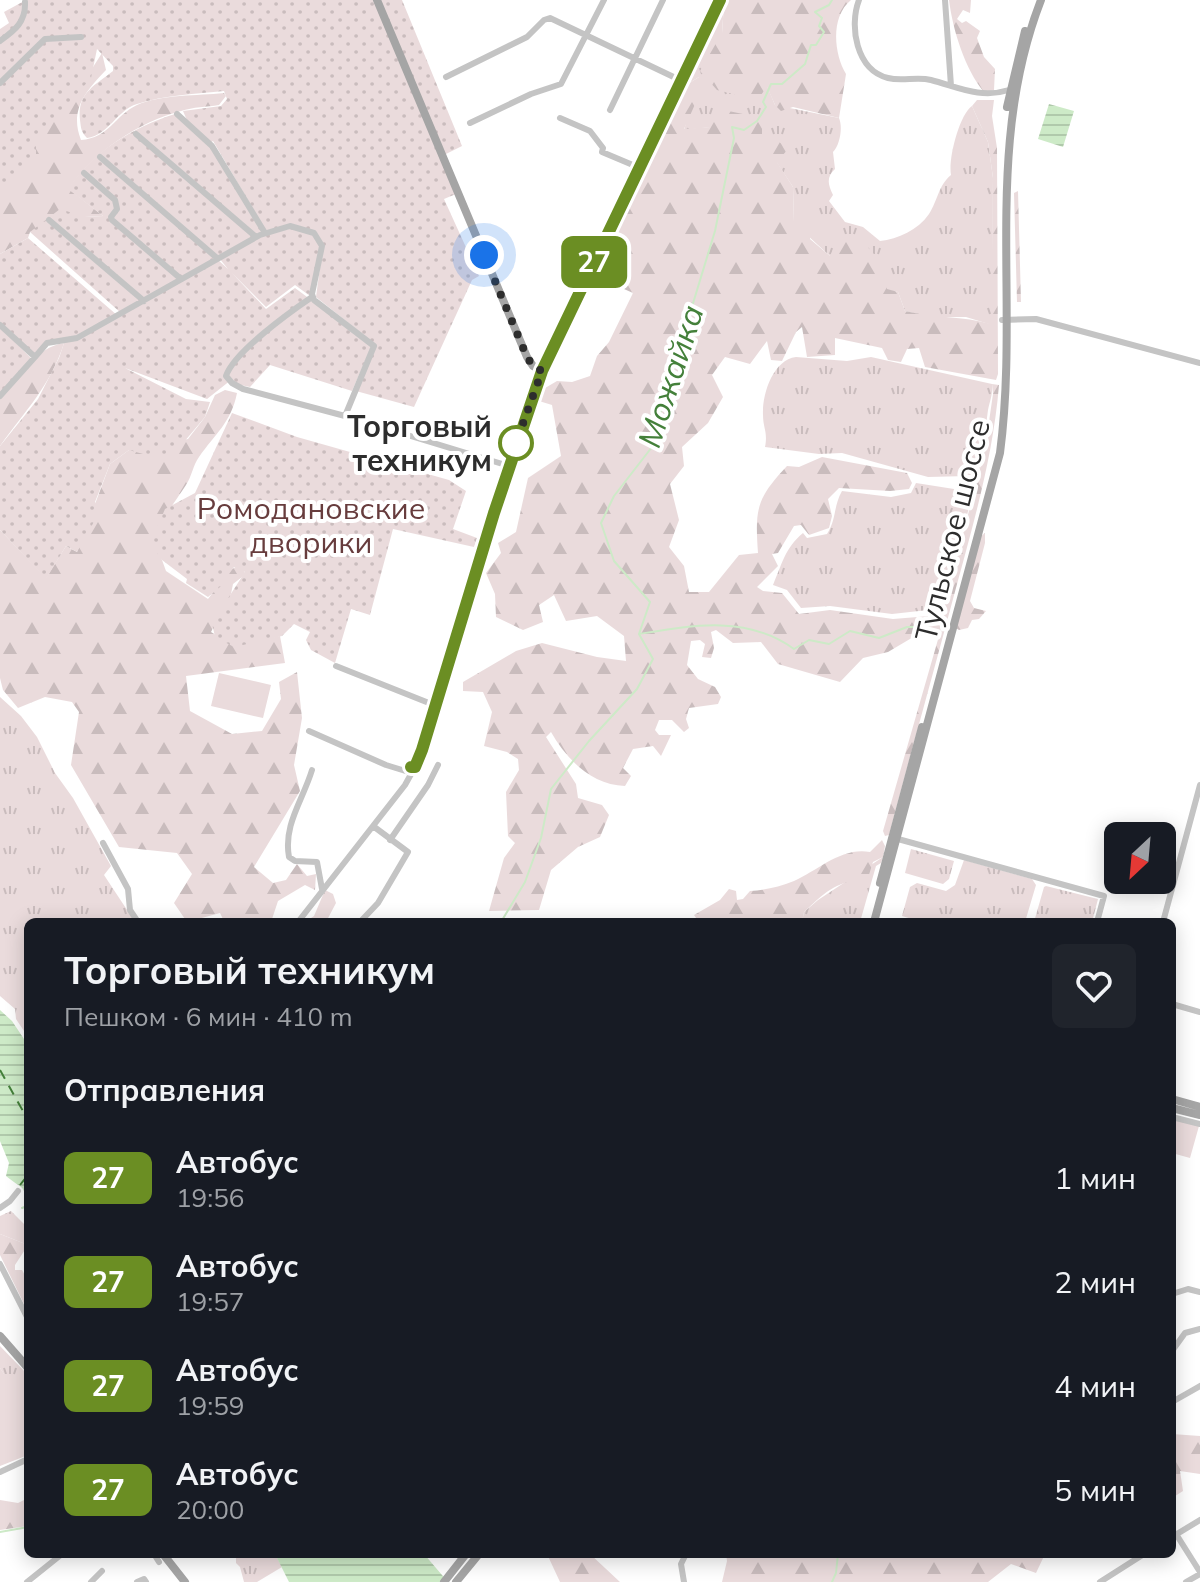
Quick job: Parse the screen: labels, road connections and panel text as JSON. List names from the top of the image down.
{
  "streets": {
    "main road": ["Тульское шоссе"]
  },
  "water": ["Можайка"],
  "parks": ["Ромодановские дворики"],
  "places": ["Торговый техникум"],
  "lines": ["bus line 27"],
  "north": "bottom left",
  "page": {
    "on_map": "27",
    "heading": [
      ["Торговый техникум", "Пешком · 6 мин · 410 m"],
      "Отправления"
    ],
    "list": [
      {
        "mark": "27",
        "name": "Автобус",
        "note": "19:56",
        "value": "1 мин"
      },
      {
        "mark": "27",
        "name": "Автобус",
        "note": "19:57",
        "value": "2 мин"
      },
      {
        "mark": "27",
        "name": "Автобус",
        "note": "19:59",
        "value": "4 мин"
      },
      {
        "mark": "27",
        "name": "Автобус",
        "note": "20:00",
        "value": "5 мин"
      }
    ]
  }
}
